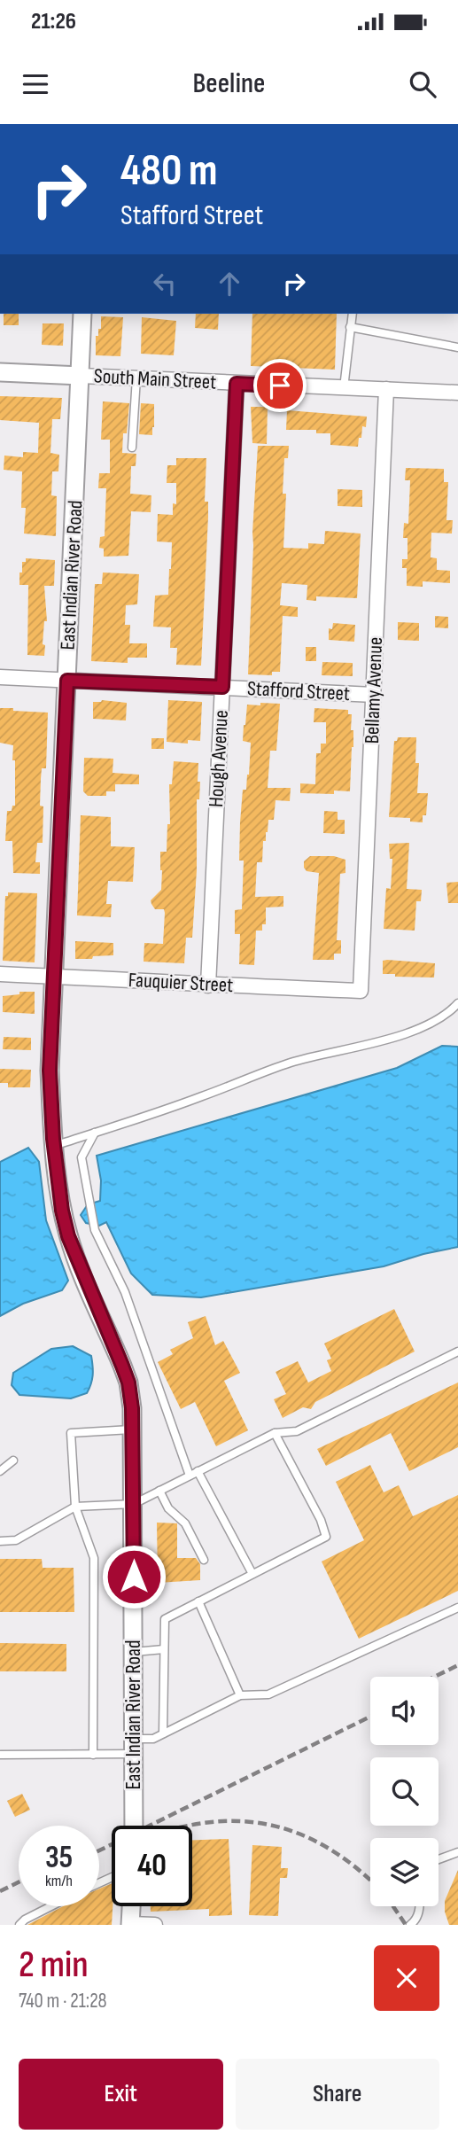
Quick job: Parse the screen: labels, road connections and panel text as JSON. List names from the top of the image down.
{
  "streets": {
    "street": [
      "South Main Street",
      "East Indian River Road",
      "Bellamy Avenue",
      "Stafford Street",
      "Hough Avenue",
      "Fauquier Street"
    ]
  },
  "crossings": [
    ["South Main Street", "East Indian River Road"],
    ["South Main Street", "Bellamy Avenue"],
    ["South Main Street", "Hough Avenue"],
    ["East Indian River Road", "Stafford Street"],
    ["East Indian River Road", "Fauquier Street"],
    ["Bellamy Avenue", "Stafford Street"],
    ["Bellamy Avenue", "Fauquier Street"],
    ["Stafford Street", "Hough Avenue"],
    ["Hough Avenue", "Fauquier Street"]
  ],
  "page": {
    "status": "21:26",
    "header": "Beeline",
    "turn": ["480 m", "Stafford Street"],
    "speed": "35 km/h",
    "limit": "40",
    "heading": ["2 min", "740 m · 21:28"],
    "buttons": ["Exit", "Share"]
  }
}
